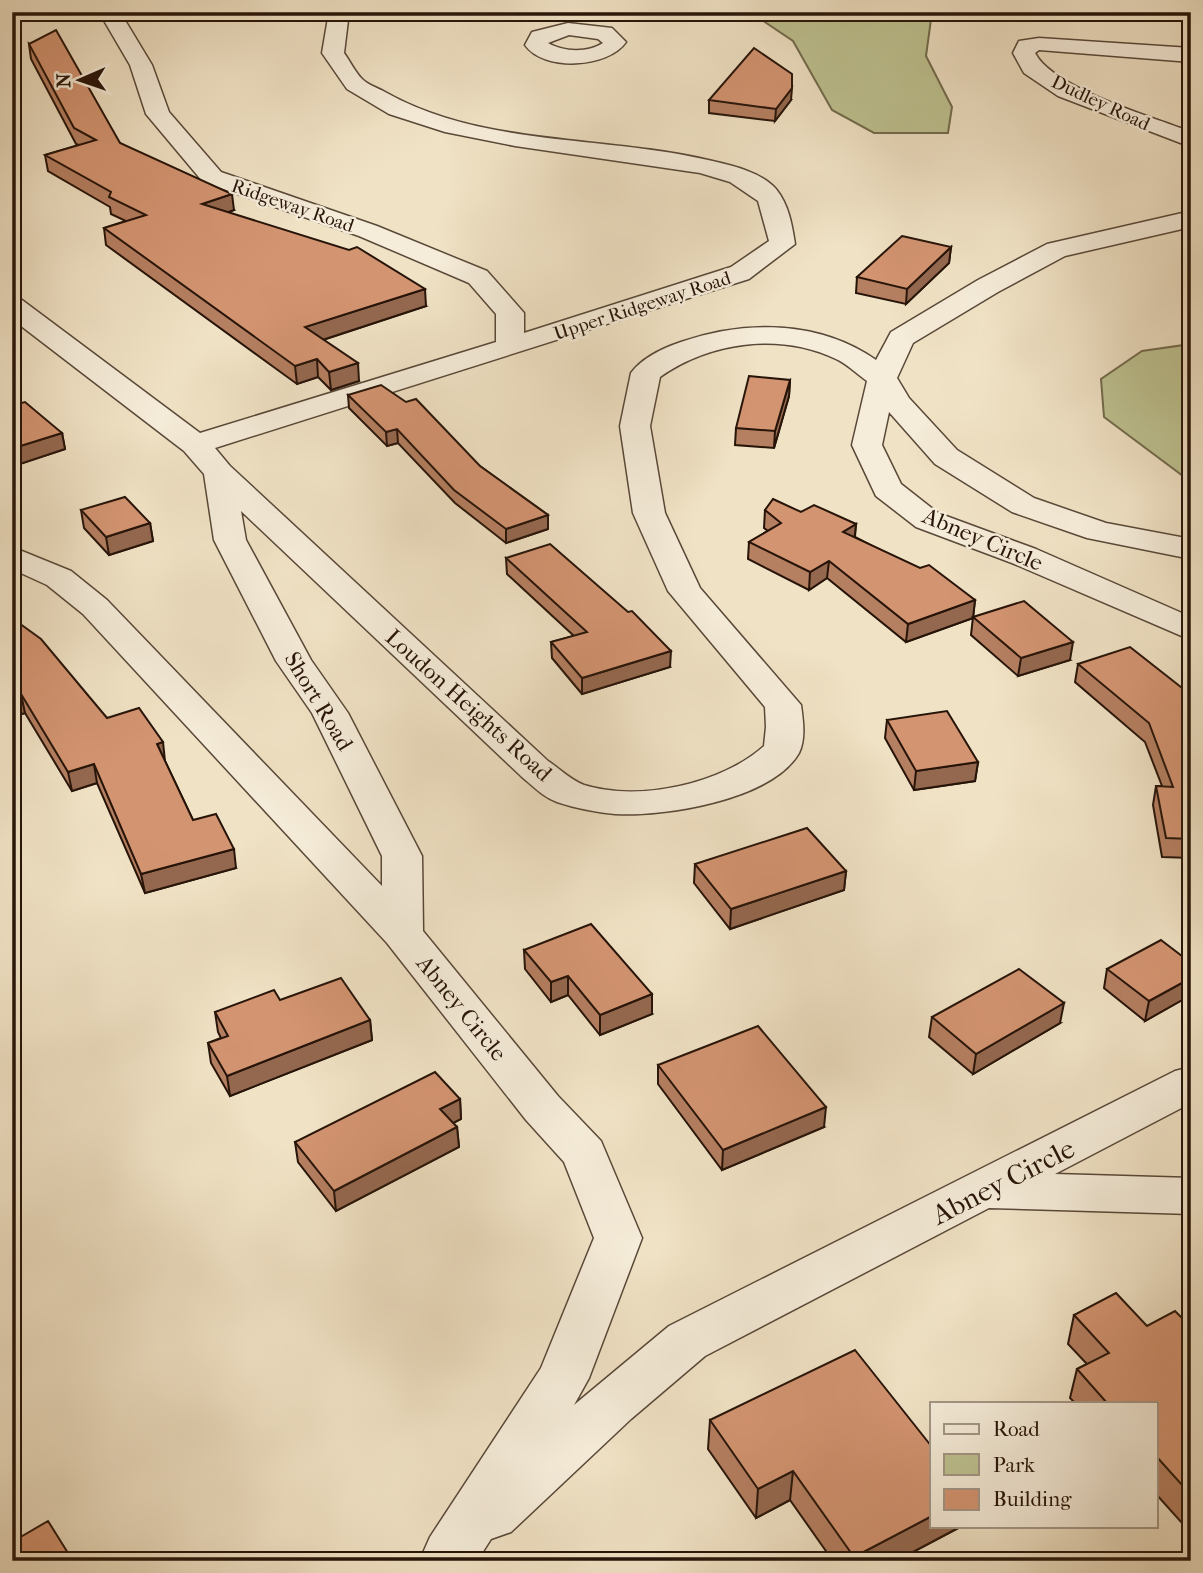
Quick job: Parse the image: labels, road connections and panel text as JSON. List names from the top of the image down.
{
  "streets": {
    "street": [
      "Dudley Road",
      "Ridgeway Road",
      "Upper Ridgeway Road",
      "Abney Circle",
      "Short Road",
      "Loudon Heights Road"
    ]
  },
  "crossings": [
    ["Ridgeway Road", "Upper Ridgeway Road"],
    ["Upper Ridgeway Road", "Loudon Heights Road"],
    ["Abney Circle", "Short Road"],
    ["Abney Circle", "Loudon Heights Road"],
    ["Short Road", "Loudon Heights Road"]
  ],
  "legend": ["Road", "Park", "Building"],
  "north": "left"
}
